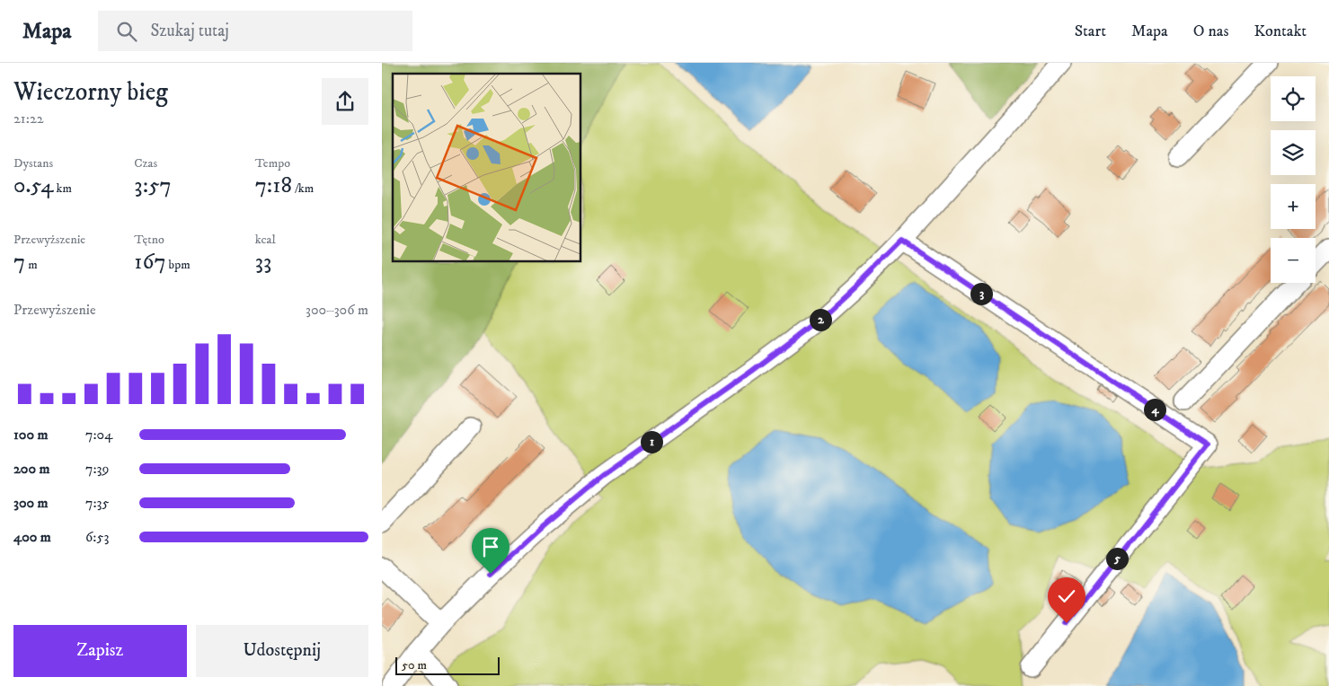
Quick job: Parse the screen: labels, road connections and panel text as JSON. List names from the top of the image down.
{
  "scale_bar": "50 m",
  "page": {
    "header": "Mapa",
    "search": "Szukaj tutaj",
    "nav": [
      "Start",
      "Mapa",
      "O nas",
      "Kontakt"
    ],
    "heading": ["Wieczorny bieg", "21:22"],
    "map_buttons": ["+", "−"],
    "stats": [
      ["Dystans", "0.54 km"],
      ["Czas", "3:57"],
      ["Tempo", "7:18 /km"],
      ["Przewyższenie", "7 m"],
      ["Tętno", "167 bpm"],
      ["kcal", "33"]
    ],
    "pins": [
      "3",
      "2",
      "4",
      "1",
      "5"
    ],
    "chart": ["Przewyższenie", "300–306 m"],
    "list": [
      {
        "name": "100 m",
        "note": "7:04"
      },
      {
        "name": "200 m",
        "note": "7:39"
      },
      {
        "name": "300 m",
        "note": "7:35"
      },
      {
        "name": "400 m",
        "note": "6:53"
      }
    ],
    "buttons": ["Zapisz", "Udostępnij"],
    "scale": "50 m"
  }
}
